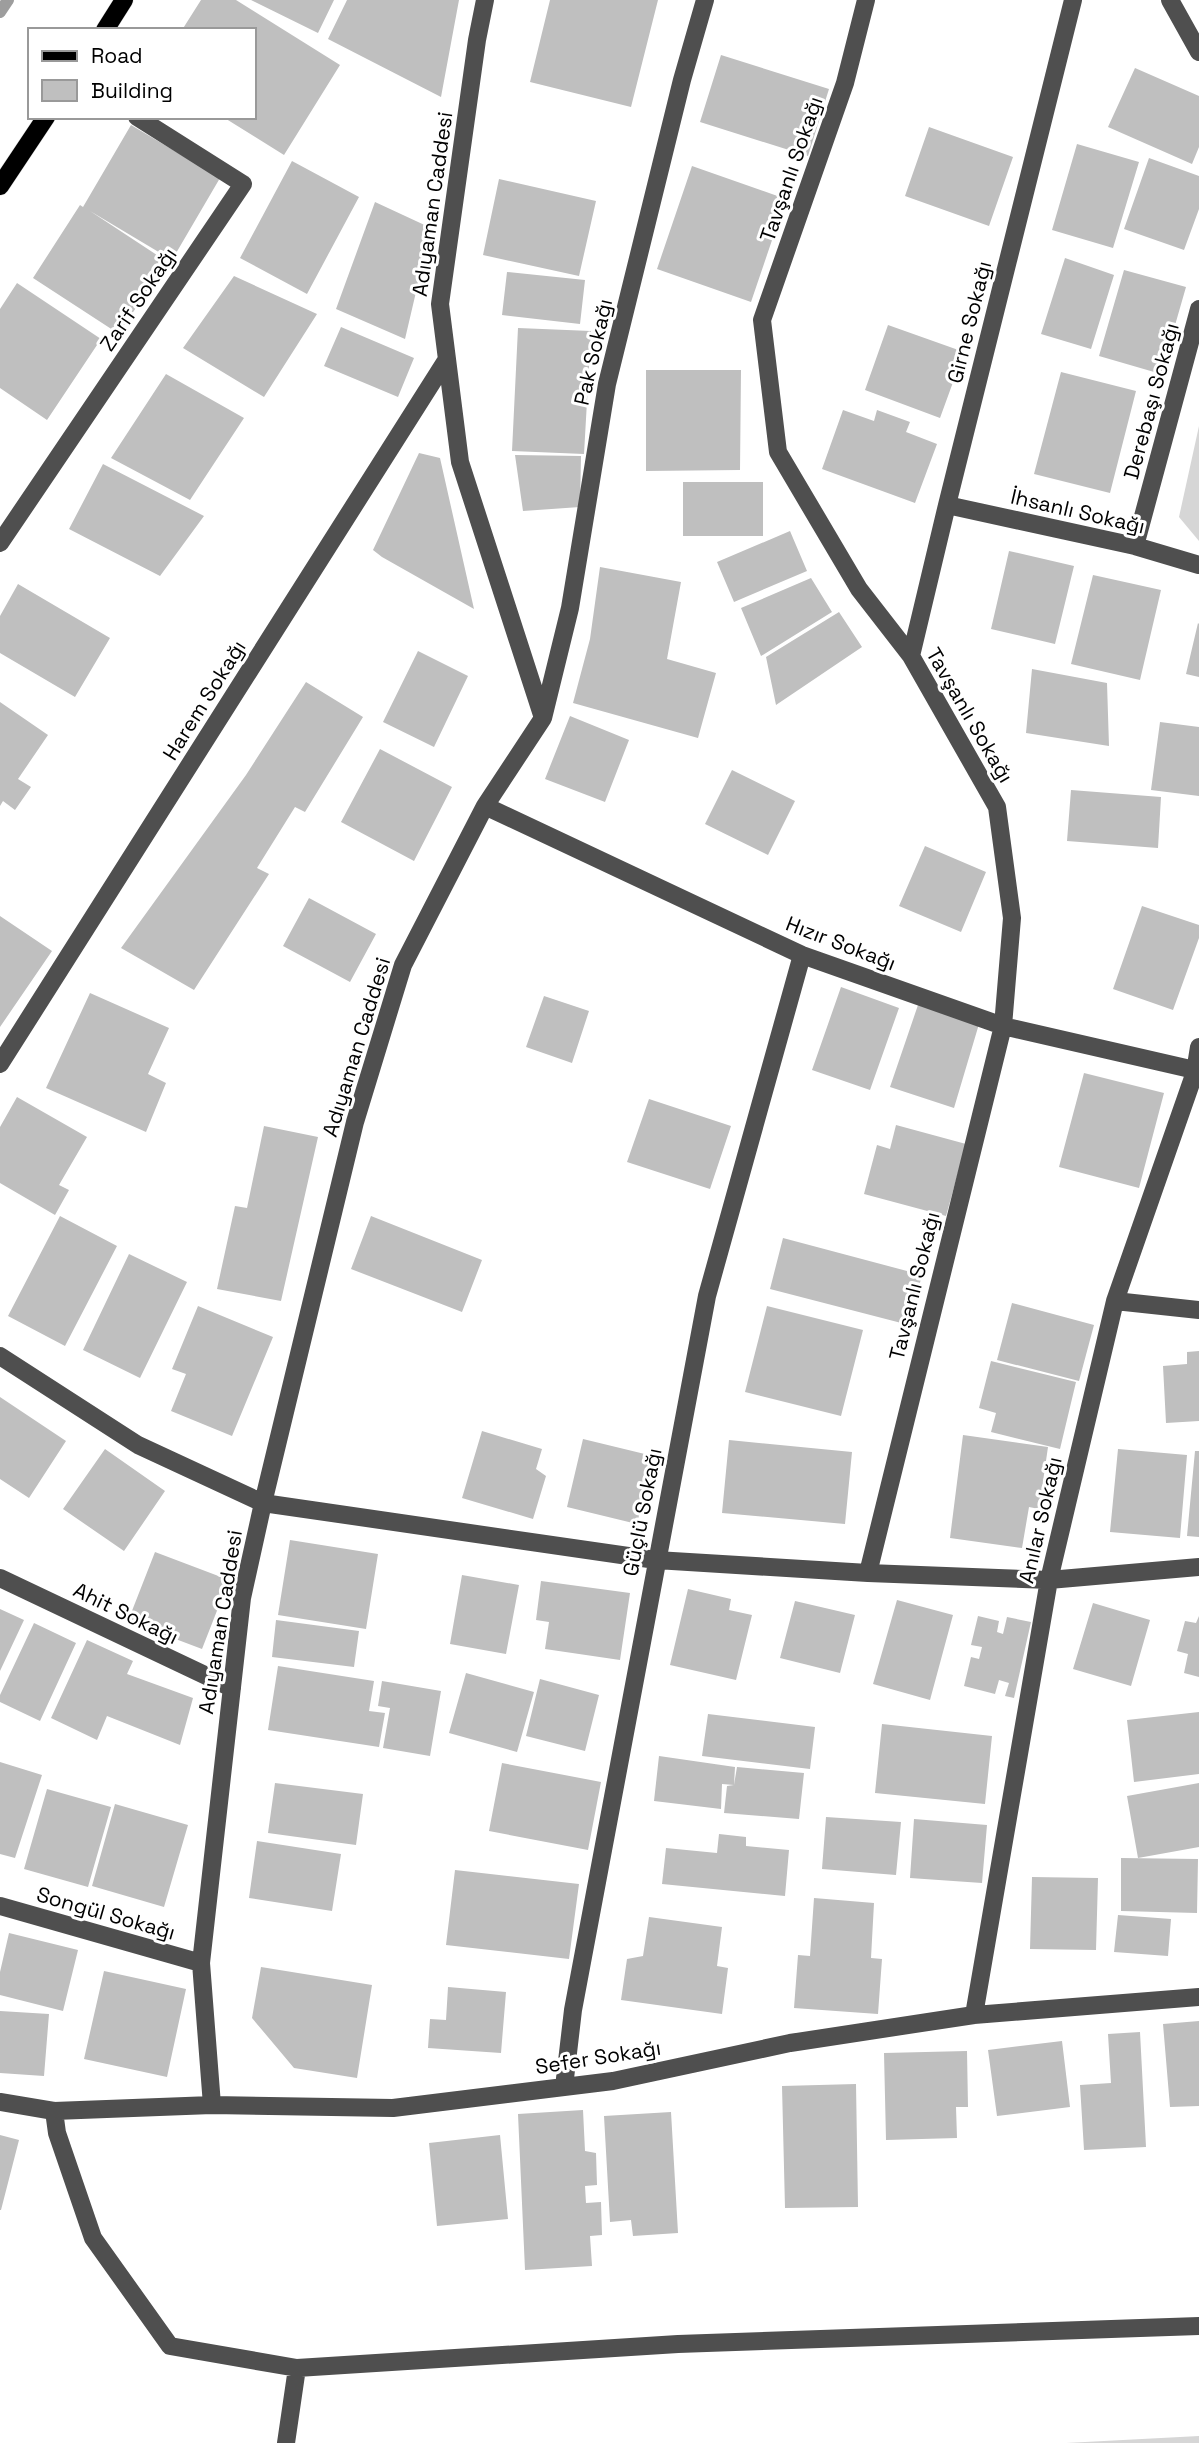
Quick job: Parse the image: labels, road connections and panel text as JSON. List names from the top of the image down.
{
  "streets": {
    "street": [
      "Tavşanlı Sokağı",
      "Adıyaman Caddesi",
      "Zarif Sokağı",
      "Girne Sokağı",
      "Pak Sokağı",
      "Derebaşı Sokağı",
      "İhsanlı Sokağı",
      "Harem Sokağı",
      "Hızır Sokağı",
      "Güçlü Sokağı",
      "Anılar Sokağı",
      "Ahit Sokağı",
      "Songül Sokağı",
      "Sefer Sokağı"
    ]
  },
  "crossings": [
    ["Tavşanlı Sokağı", "Girne Sokağı"],
    ["Tavşanlı Sokağı", "Hızır Sokağı"],
    ["Adıyaman Caddesi", "Pak Sokağı"],
    ["Adıyaman Caddesi", "Harem Sokağı"],
    ["Adıyaman Caddesi", "Hızır Sokağı"],
    ["Adıyaman Caddesi", "Ahit Sokağı"],
    ["Adıyaman Caddesi", "Songül Sokağı"],
    ["Adıyaman Caddesi", "Sefer Sokağı"],
    ["Girne Sokağı", "İhsanlı Sokağı"],
    ["Derebaşı Sokağı", "İhsanlı Sokağı"],
    ["Hızır Sokağı", "Güçlü Sokağı"],
    ["Hızır Sokağı", "Anılar Sokağı"],
    ["Güçlü Sokağı", "Sefer Sokağı"],
    ["Anılar Sokağı", "Sefer Sokağı"]
  ],
  "legend": ["Road", "Building"]
}
